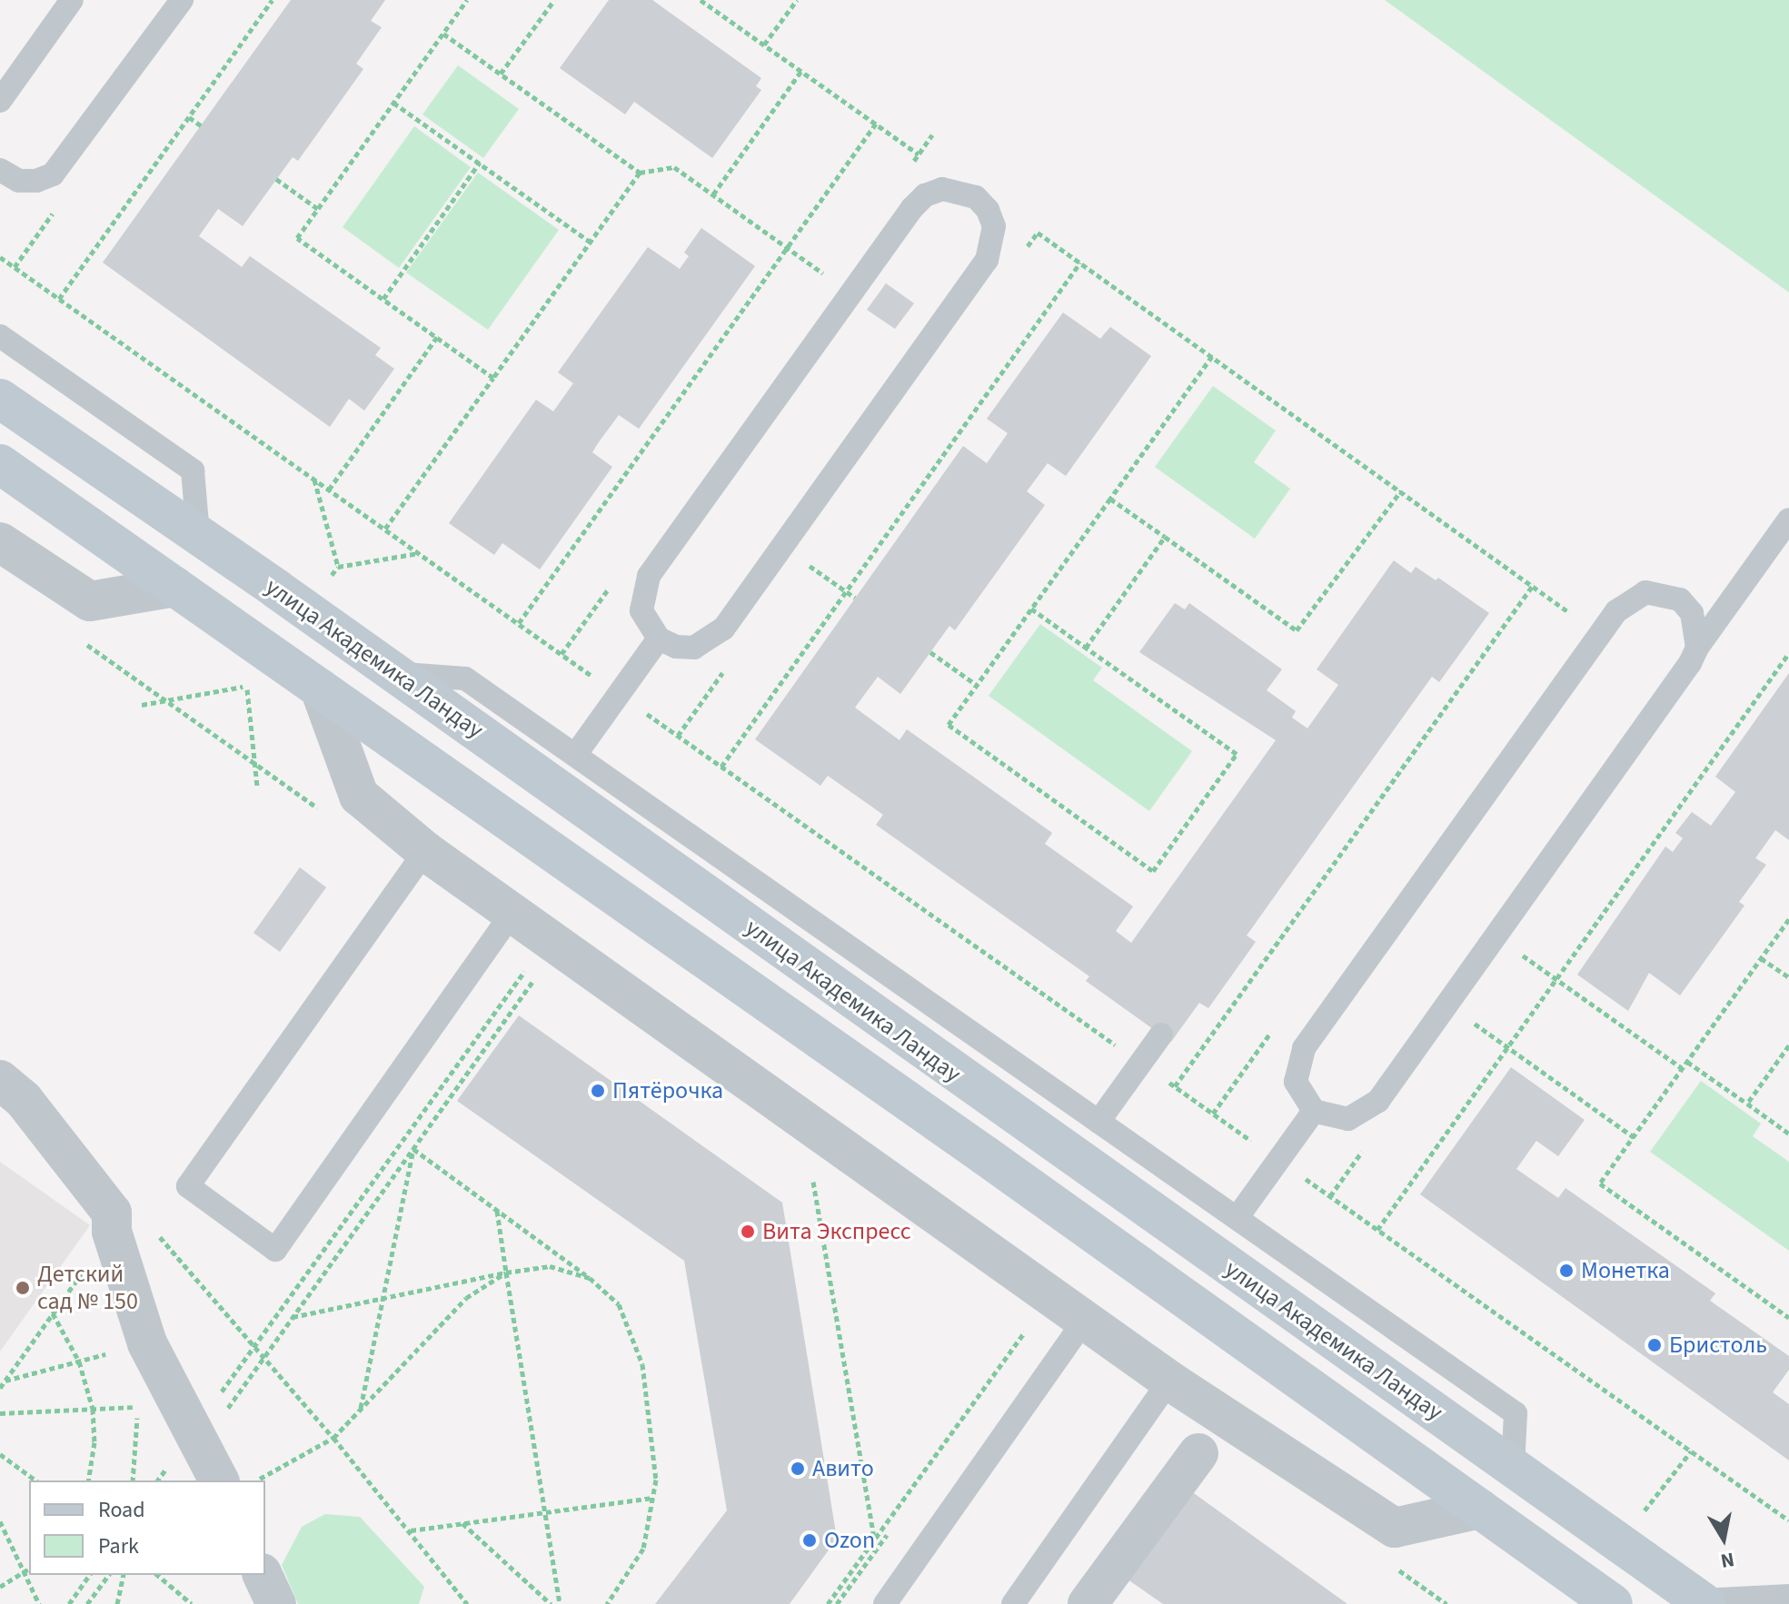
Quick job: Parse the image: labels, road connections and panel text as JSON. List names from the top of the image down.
{
  "streets": {
    "street": ["улица Академика Ландау"]
  },
  "places": [
    "Пятёрочка",
    "Вита Экспресс",
    "Монетка",
    "Детский сад № 150",
    "Бристоль",
    "Авито",
    "Ozon"
  ],
  "legend": ["Road", "Park"],
  "north": "bottom"
}
